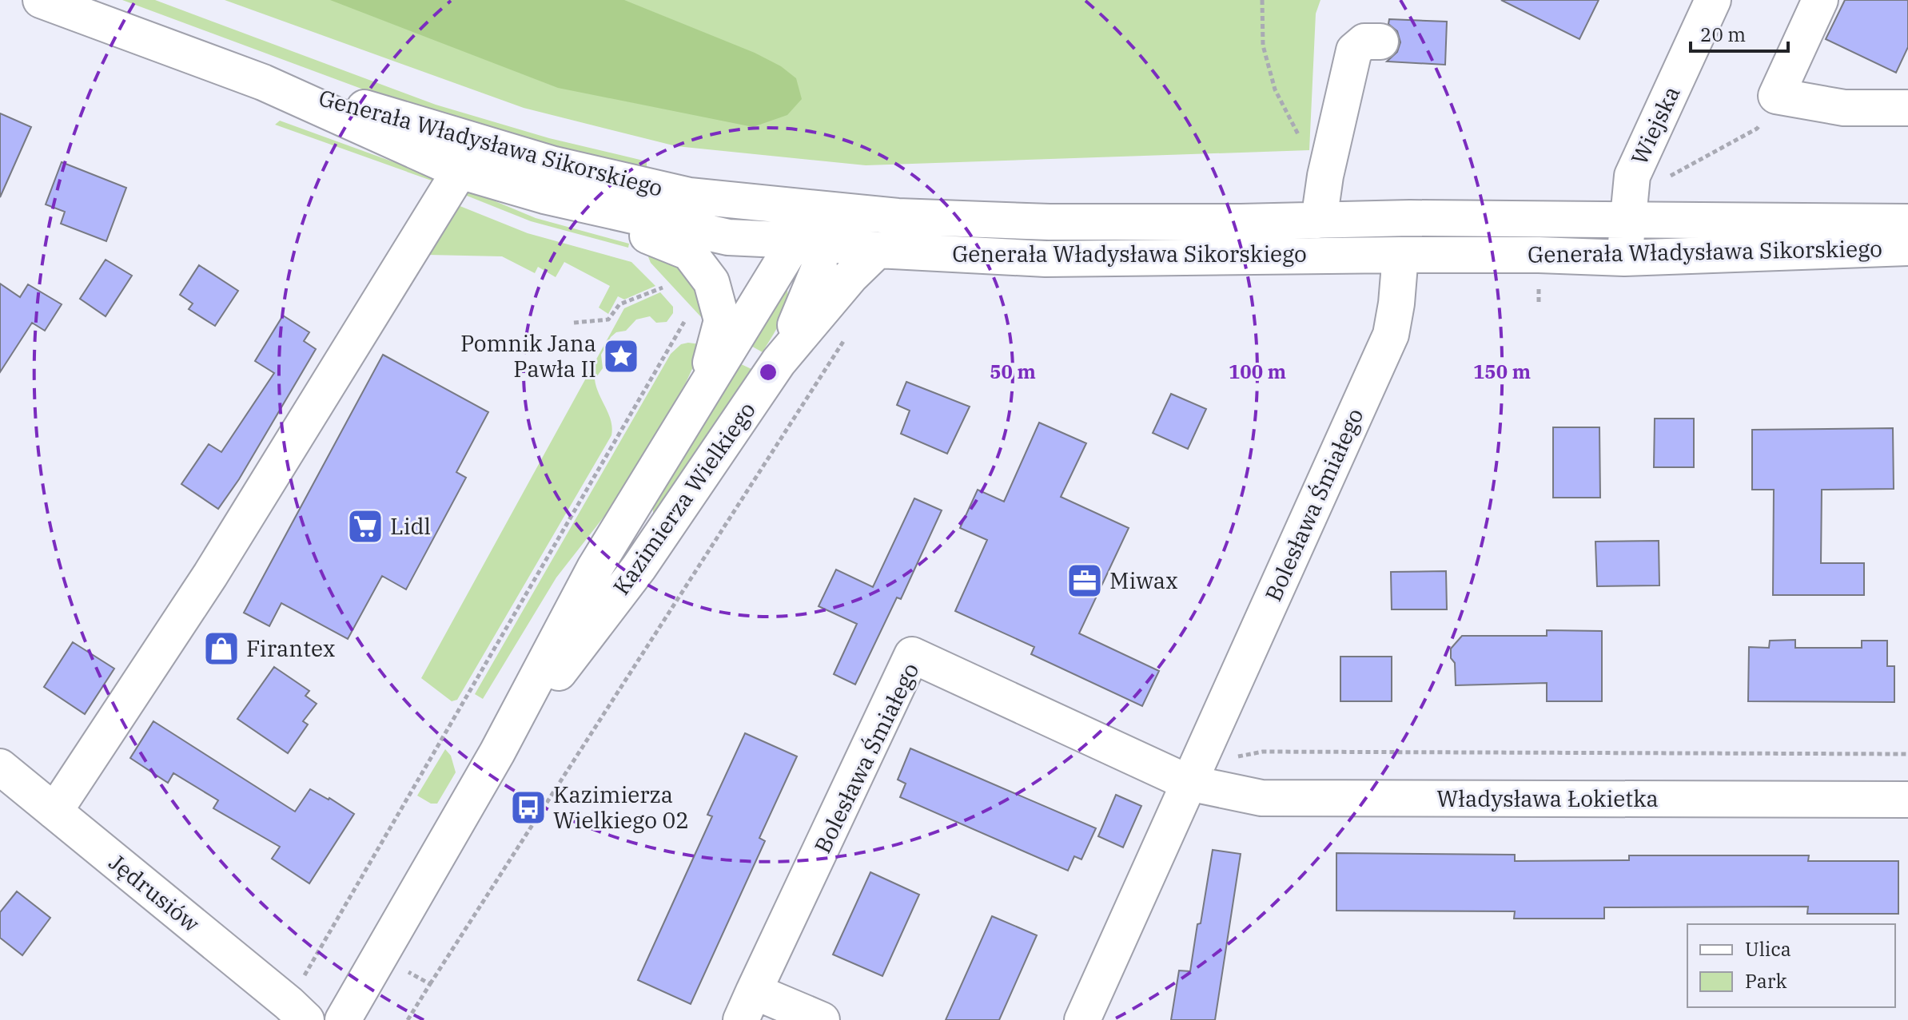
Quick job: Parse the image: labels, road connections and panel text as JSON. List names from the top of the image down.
{
  "streets": {
    "street": [
      "Wiejska",
      "Generała Władysława Sikorskiego",
      "Kazimierza Wielkiego",
      "Bolesława Śmiałego",
      "Władysława Łokietka",
      "Jędrusiów"
    ]
  },
  "crossings": [
    ["Wiejska", "Generała Władysława Sikorskiego"],
    ["Generała Władysława Sikorskiego", "Kazimierza Wielkiego"],
    ["Generała Władysława Sikorskiego", "Bolesława Śmiałego"],
    ["Bolesława Śmiałego", "Władysława Łokietka"]
  ],
  "places": {
    "place": ["Pomnik Jana Pawła II"],
    "supermarket": ["Lidl"],
    "office": ["Miwax"],
    "shop": ["Firantex"],
    "bus stop": ["Kazimierza Wielkiego 02"]
  },
  "legend": ["Ulica", "Park"],
  "scale_bar": "20 m",
  "rings": ["50 m", "100 m", "150 m"]
}
